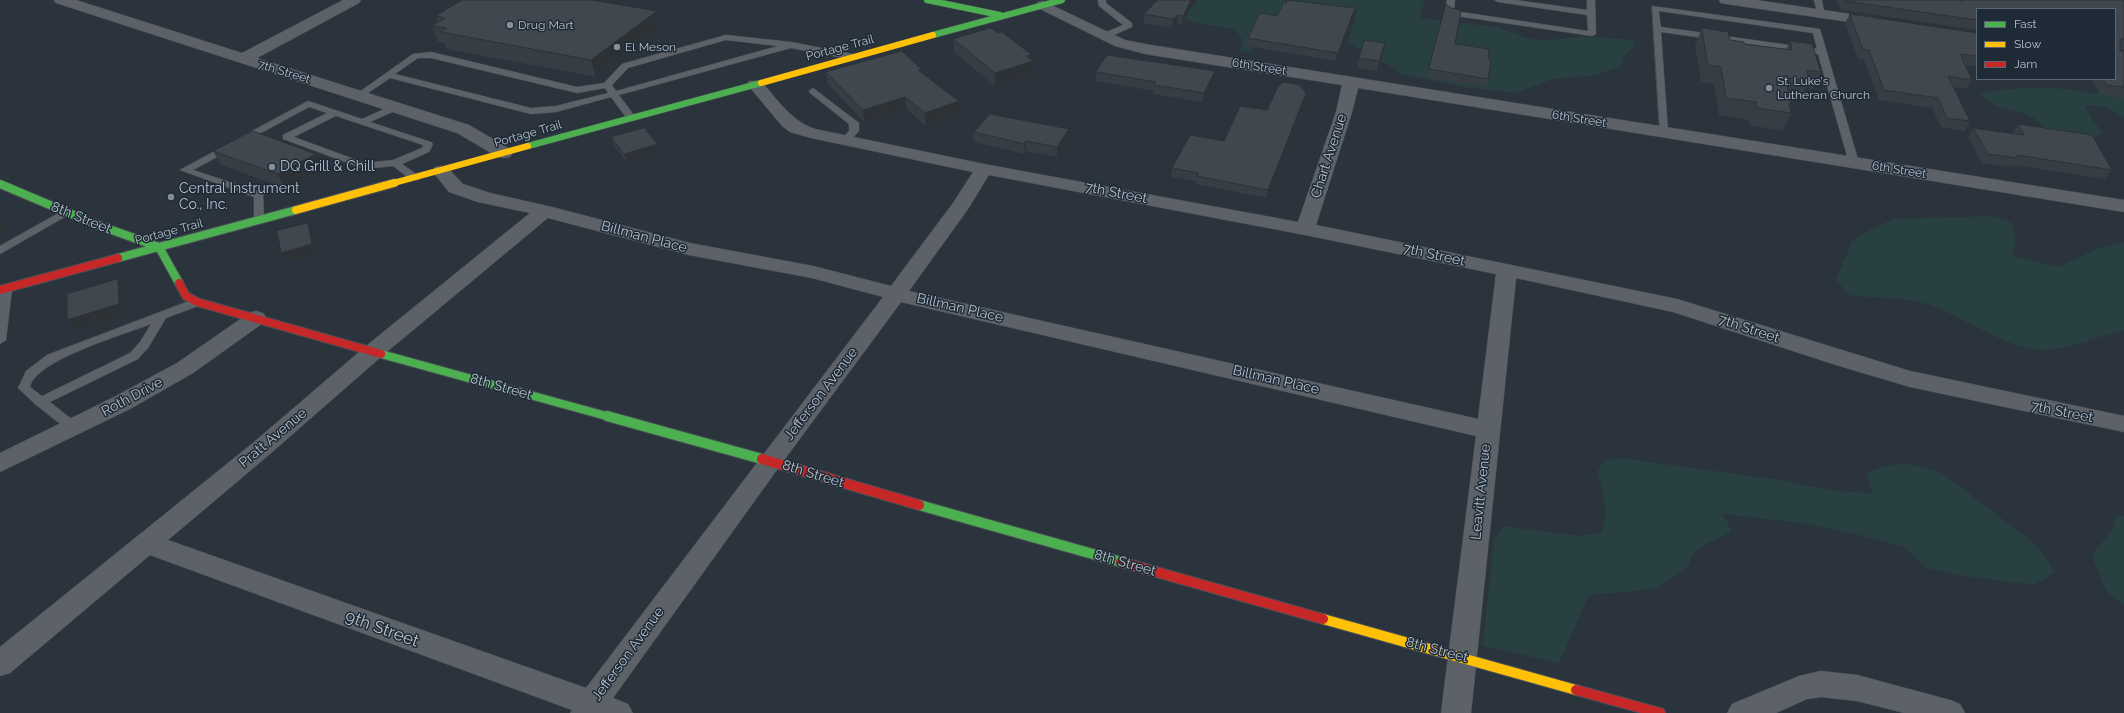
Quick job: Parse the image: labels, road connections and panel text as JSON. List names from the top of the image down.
{
  "streets": {
    "street": [
      "Portage Trail",
      "6th Street",
      "7th Street",
      "Chart Avenue",
      "8th Street",
      "Billman Place",
      "Jefferson Avenue",
      "Roth Drive",
      "Pratt Avenue",
      "Leavitt Avenue",
      "9th Street"
    ]
  },
  "crossings": [
    ["Portage Trail", "6th Street"],
    ["Portage Trail", "7th Street"],
    ["Portage Trail", "8th Street"],
    ["Portage Trail", "Billman Place"],
    ["6th Street", "Chart Avenue"],
    ["7th Street", "Chart Avenue"],
    ["7th Street", "Jefferson Avenue"],
    ["7th Street", "Leavitt Avenue"],
    ["8th Street", "Jefferson Avenue"],
    ["8th Street", "Roth Drive"],
    ["8th Street", "Pratt Avenue"],
    ["8th Street", "Leavitt Avenue"],
    ["Billman Place", "Jefferson Avenue"],
    ["Billman Place", "Pratt Avenue"],
    ["Billman Place", "Leavitt Avenue"],
    ["Jefferson Avenue", "9th Street"],
    ["Pratt Avenue", "9th Street"]
  ],
  "places": [
    "Drug Mart",
    "El Meson",
    "St. Luke's Lutheran Church",
    "DQ Grill & Chill",
    "Central Instrument Co., Inc."
  ],
  "legend": ["Fast", "Slow", "Jam"]
}
